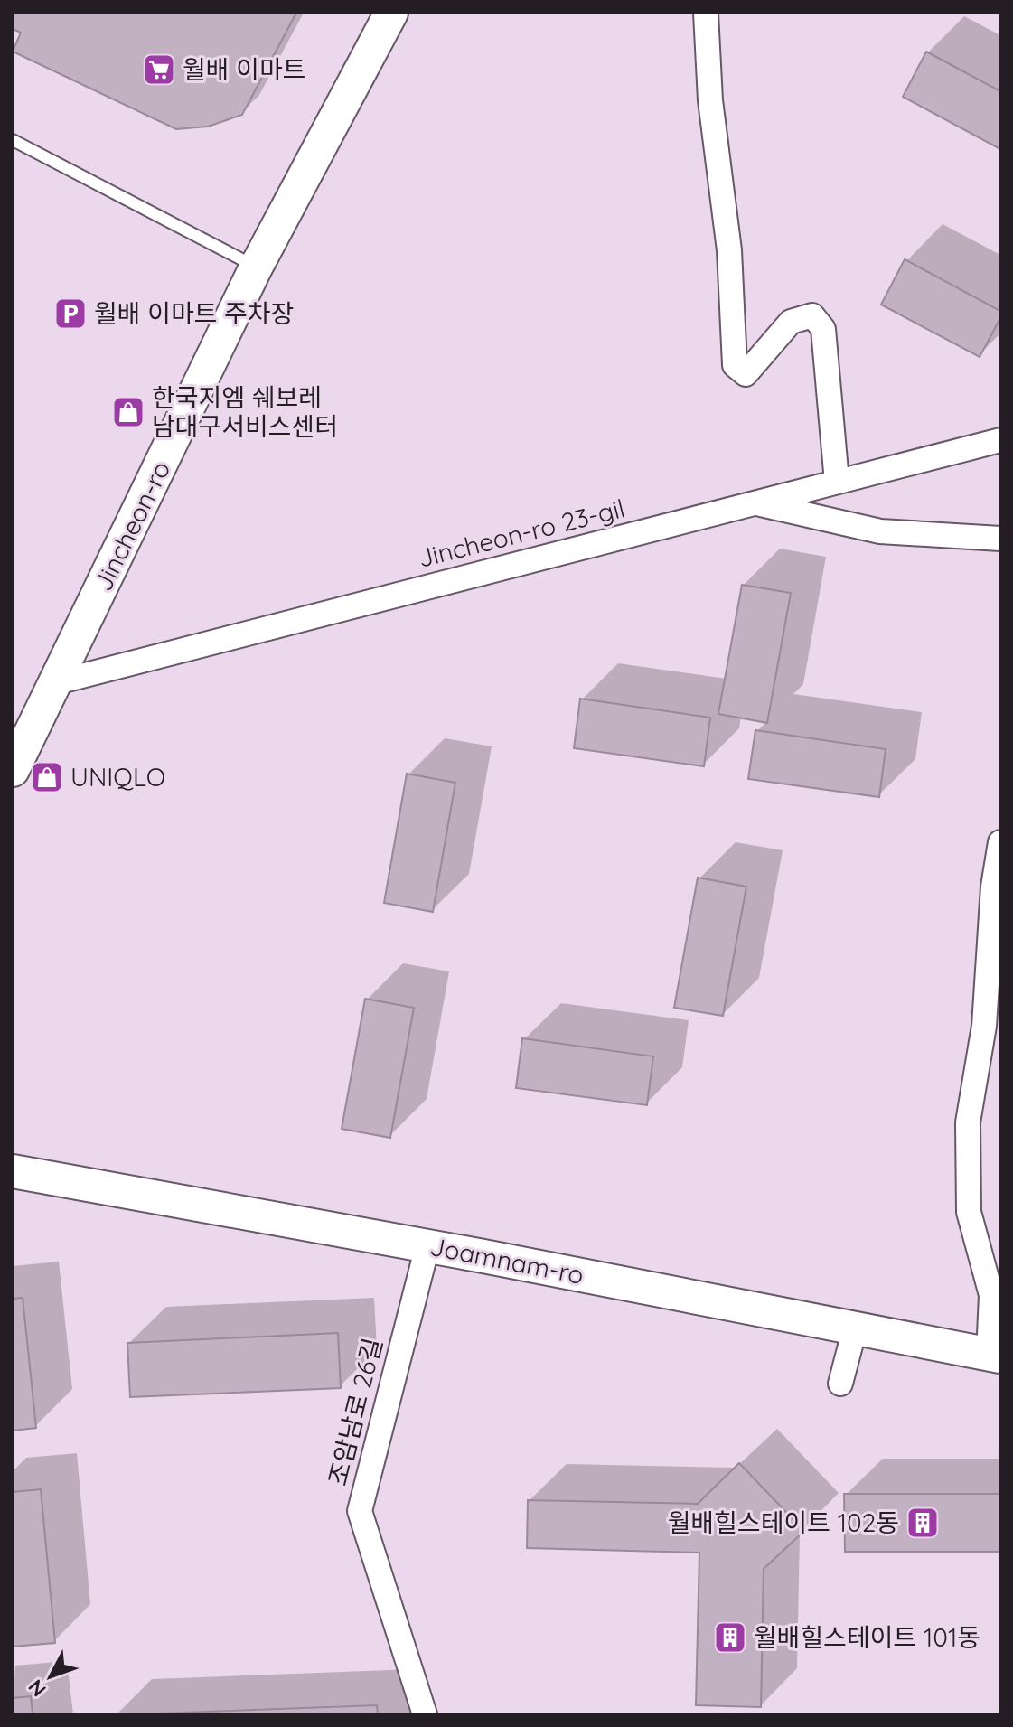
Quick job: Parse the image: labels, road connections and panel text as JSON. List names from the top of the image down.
{
  "streets": {
    "main road": ["Jincheon-ro", "Joamnam-ro"],
    "street": ["Jincheon-ro 23-gil", "조암남로 26길"]
  },
  "crossings": [
    ["Jincheon-ro", "Jincheon-ro 23-gil"],
    ["Joamnam-ro", "조암남로 26길"]
  ],
  "places": {
    "supermarket": ["월배 이마트"],
    "parking": ["월배 이마트 주차장"],
    "shop": ["한국지엠 쉐보레 남대구서비스센터", "UNIQLO"],
    "building": ["월배힐스테이트 102동", "월배힐스테이트 101동"]
  },
  "north": "bottom left"
}
